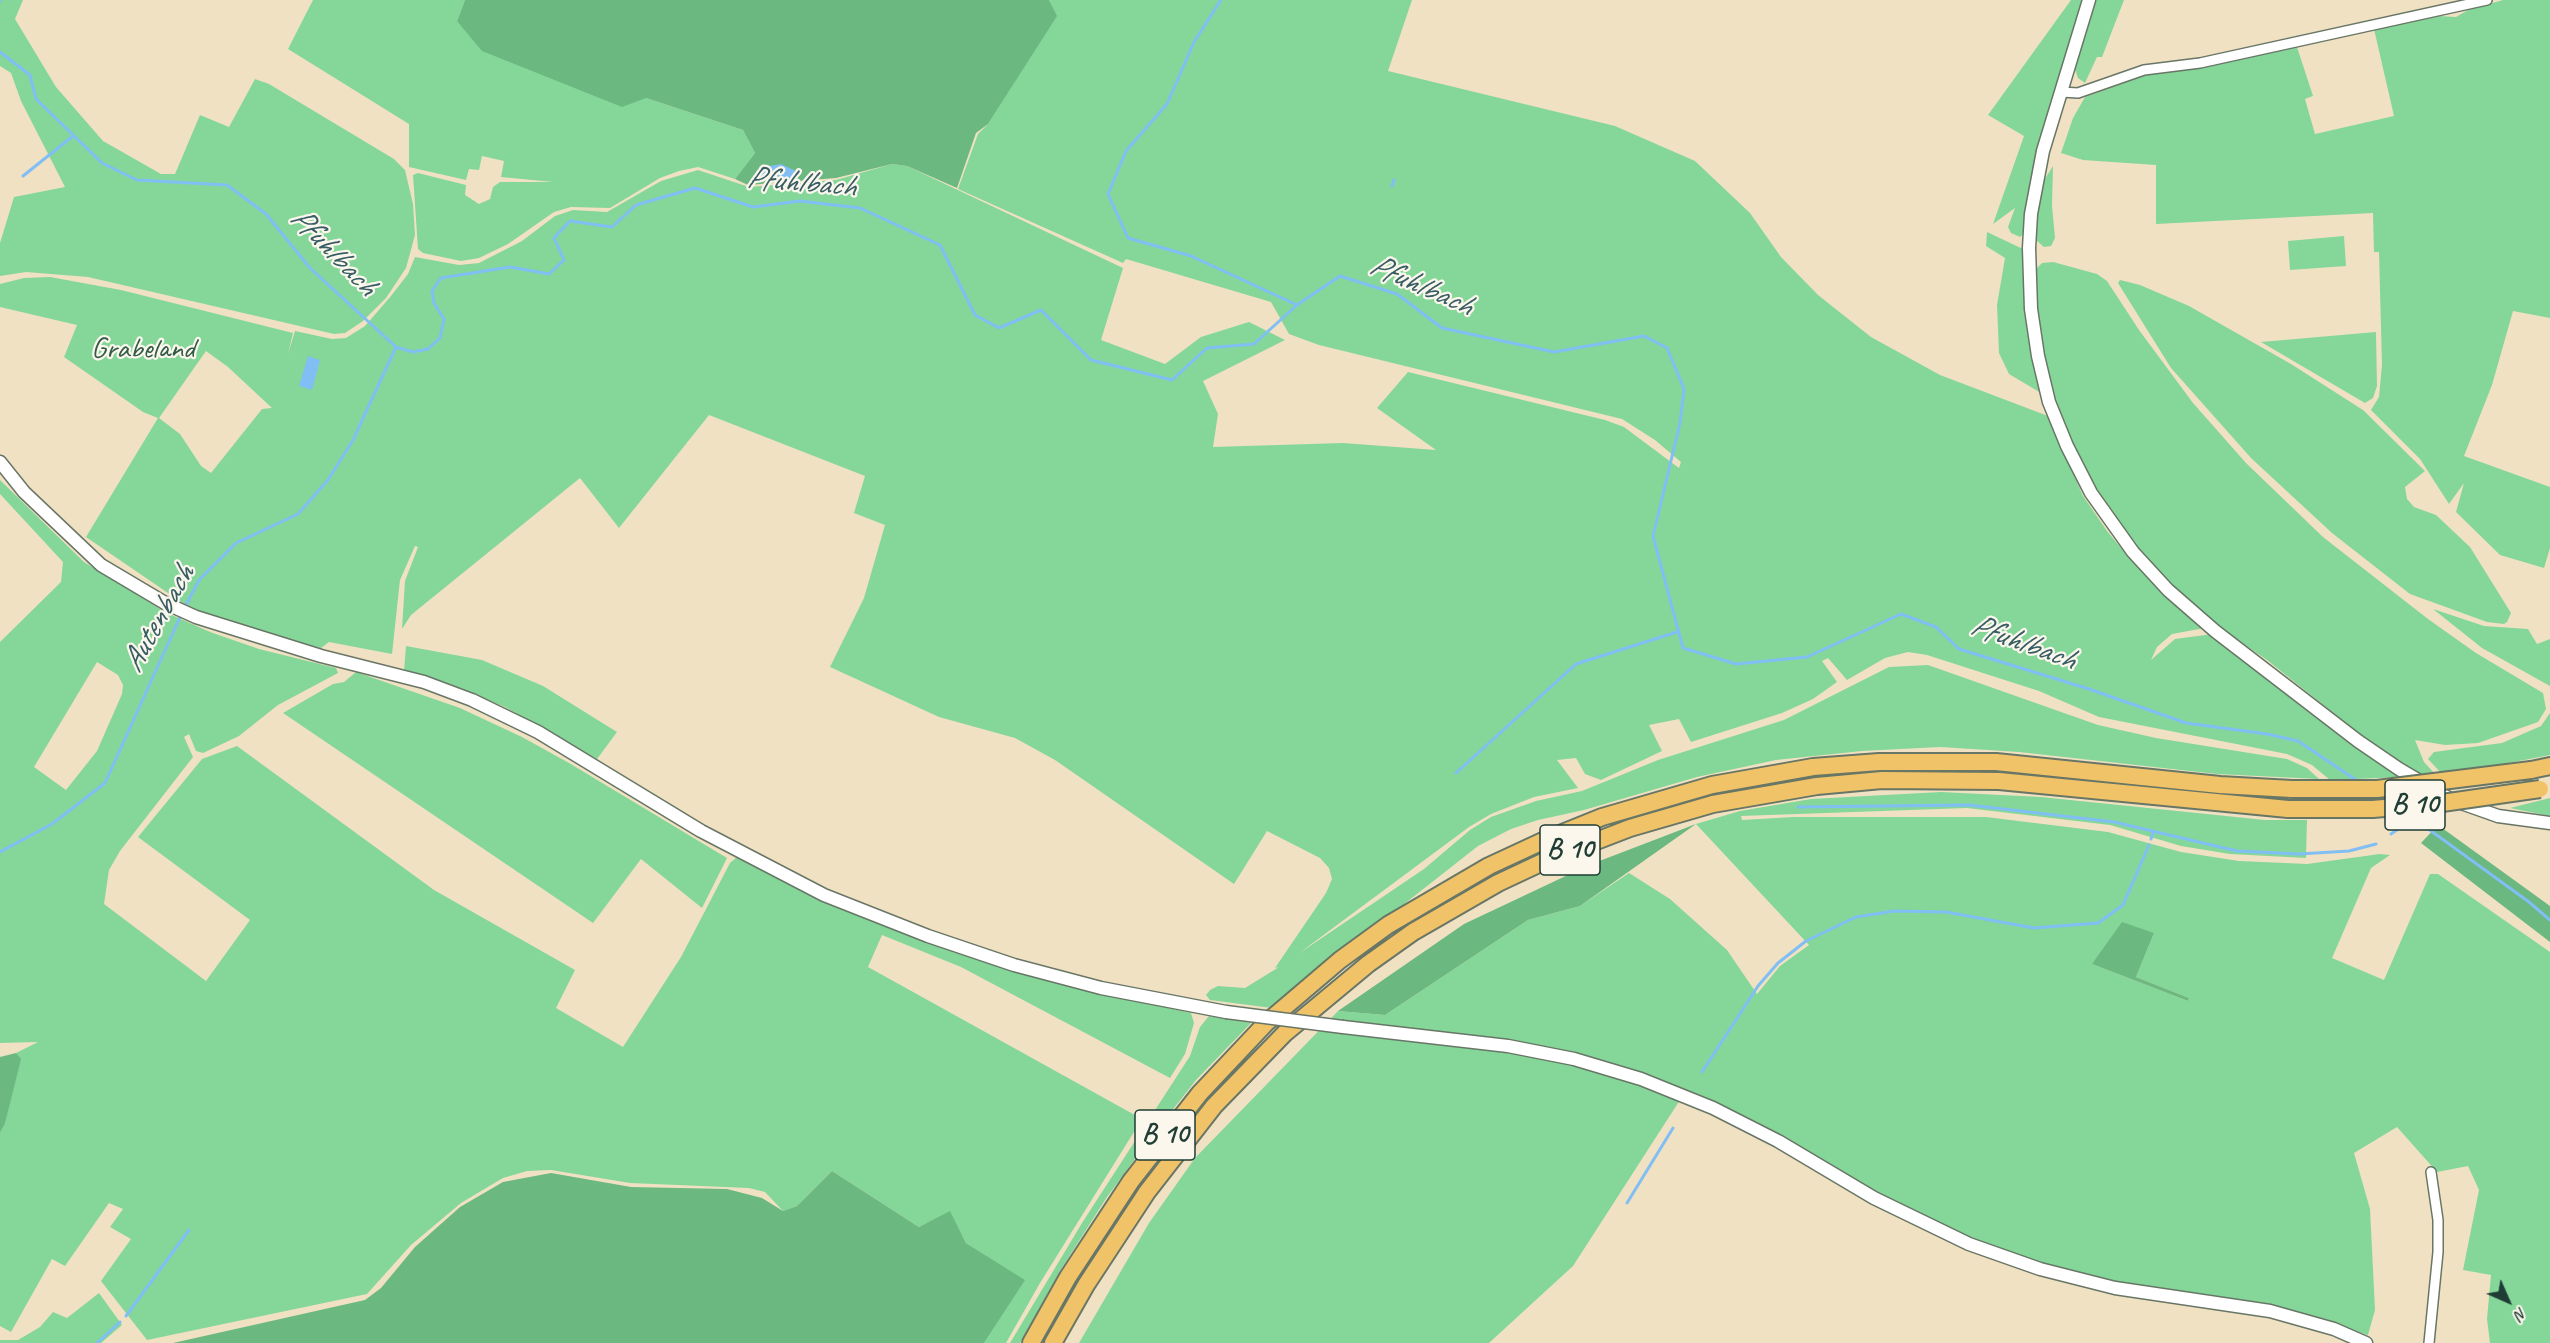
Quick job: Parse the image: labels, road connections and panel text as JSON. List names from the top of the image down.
{
  "streets": {
    "highway": ["B 10"]
  },
  "water": ["Pfuhlbach", "Autenbach"],
  "parks": ["Grabeland"],
  "north": "bottom right"
}
